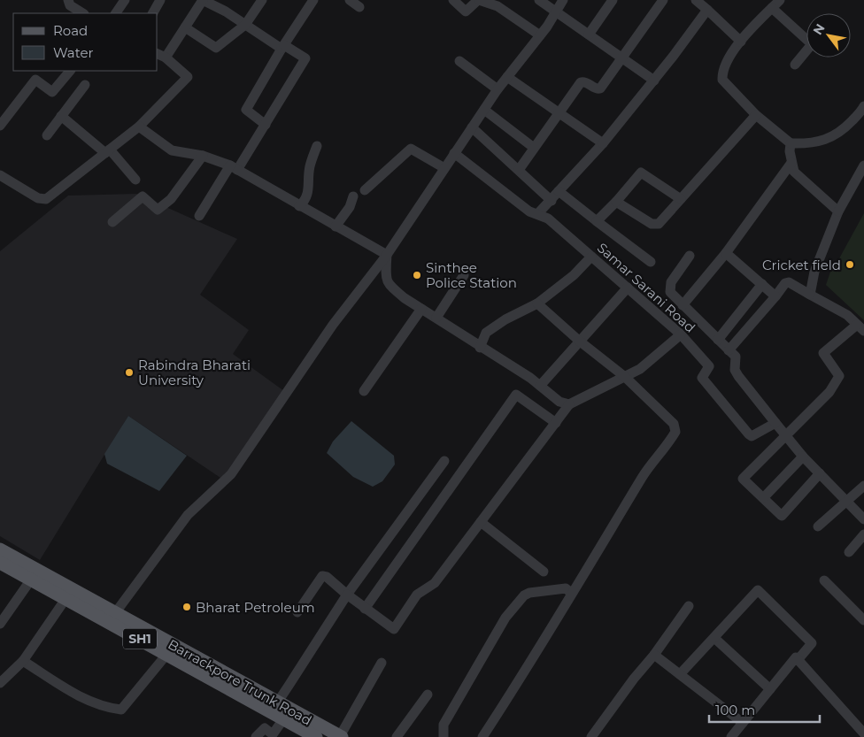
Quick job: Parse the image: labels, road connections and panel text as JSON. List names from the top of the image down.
{
  "streets": {
    "main road": ["SH1", "Barrackpore Trunk Road"],
    "street": ["Samar Sarani Road"]
  },
  "places": [
    "Cricket field",
    "Sinthee Police Station",
    "Rabindra Bharati University",
    "Bharat Petroleum"
  ],
  "legend": ["Road", "Water"],
  "scale_bar": "100 m",
  "north": "top left"
}
